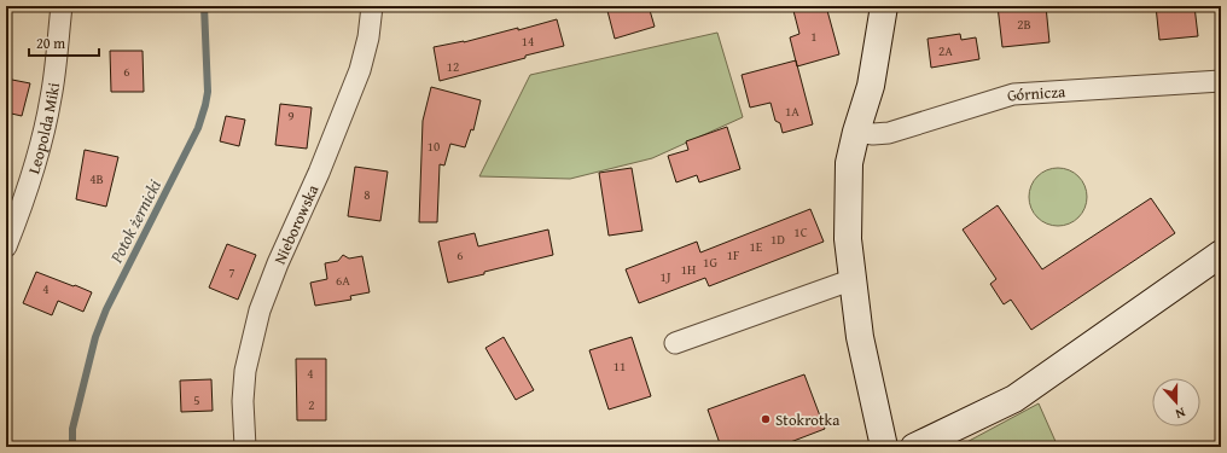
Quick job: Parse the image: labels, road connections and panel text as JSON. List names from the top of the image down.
{
  "streets": {
    "street": ["Górnicza", "Leopolda Miki", "Nieborowska"]
  },
  "water": ["Potok żernicki"],
  "places": ["Stokrotka"],
  "house_numbers": [
    "2B",
    "1",
    "14",
    "2A",
    "12",
    "6",
    "1A",
    "9",
    "10",
    "4B",
    "8",
    "1C",
    "1D",
    "1E",
    "6",
    "1F",
    "1G",
    "1H",
    "7",
    "1J",
    "6A",
    "4",
    "11",
    "4",
    "5",
    "2"
  ],
  "scale_bar": "20 m",
  "north": "bottom"
}
